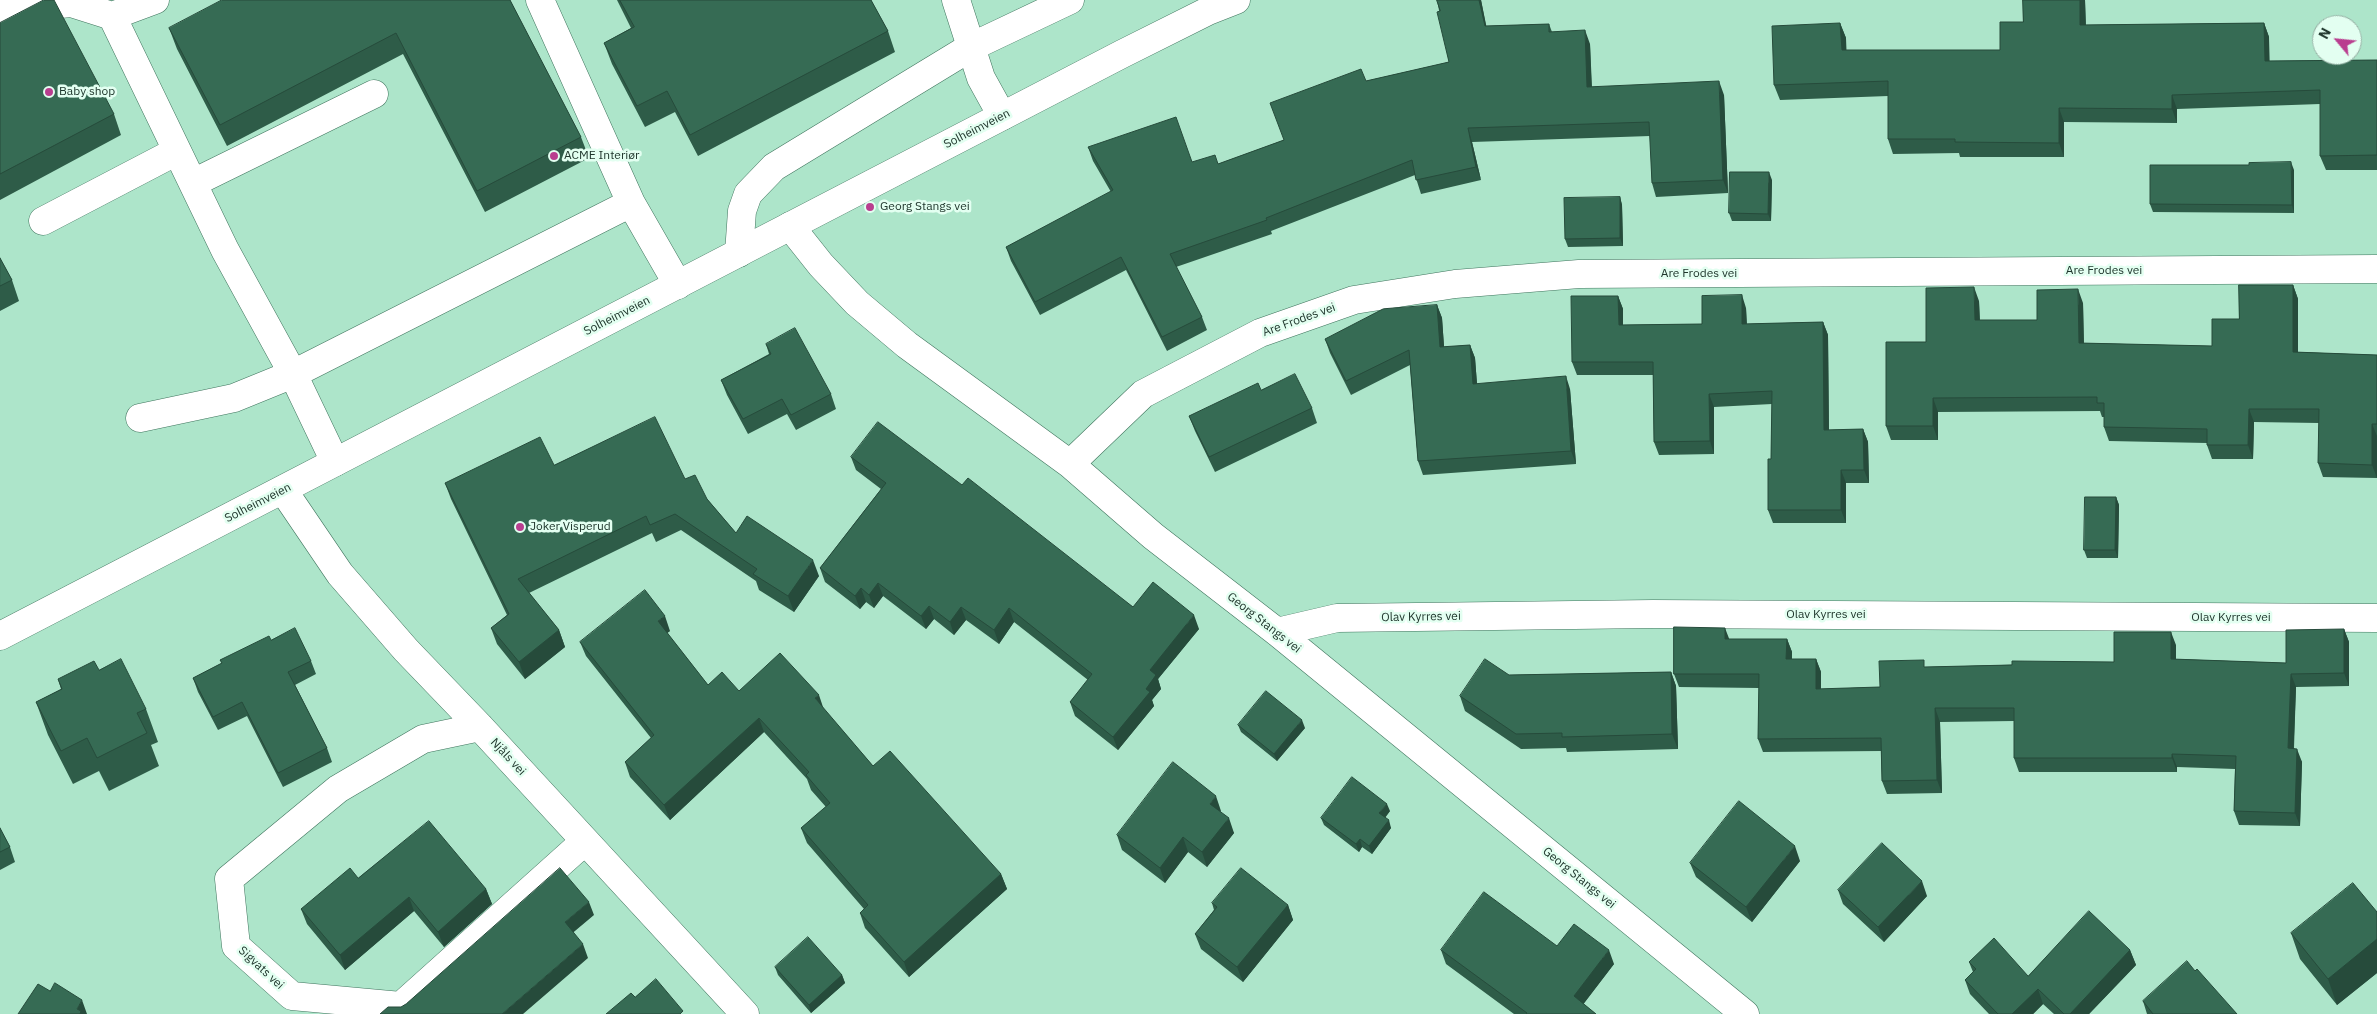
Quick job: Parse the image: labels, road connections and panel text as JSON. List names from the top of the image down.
{
  "streets": {
    "street": [
      "Solheimveien",
      "Are Frodes vei",
      "Olav Kyrres vei",
      "Georg Stangs vei",
      "Njåls vei",
      "Sigvats vei"
    ]
  },
  "crossings": [
    ["Solheimveien", "Georg Stangs vei"],
    ["Solheimveien", "Njåls vei"],
    ["Are Frodes vei", "Georg Stangs vei"],
    ["Olav Kyrres vei", "Georg Stangs vei"],
    ["Njåls vei", "Sigvats vei"]
  ],
  "places": [
    "Baby shop",
    "ACME Interiør",
    "Georg Stangs vei",
    "Joker Visperud"
  ],
  "north": "top left"
}
